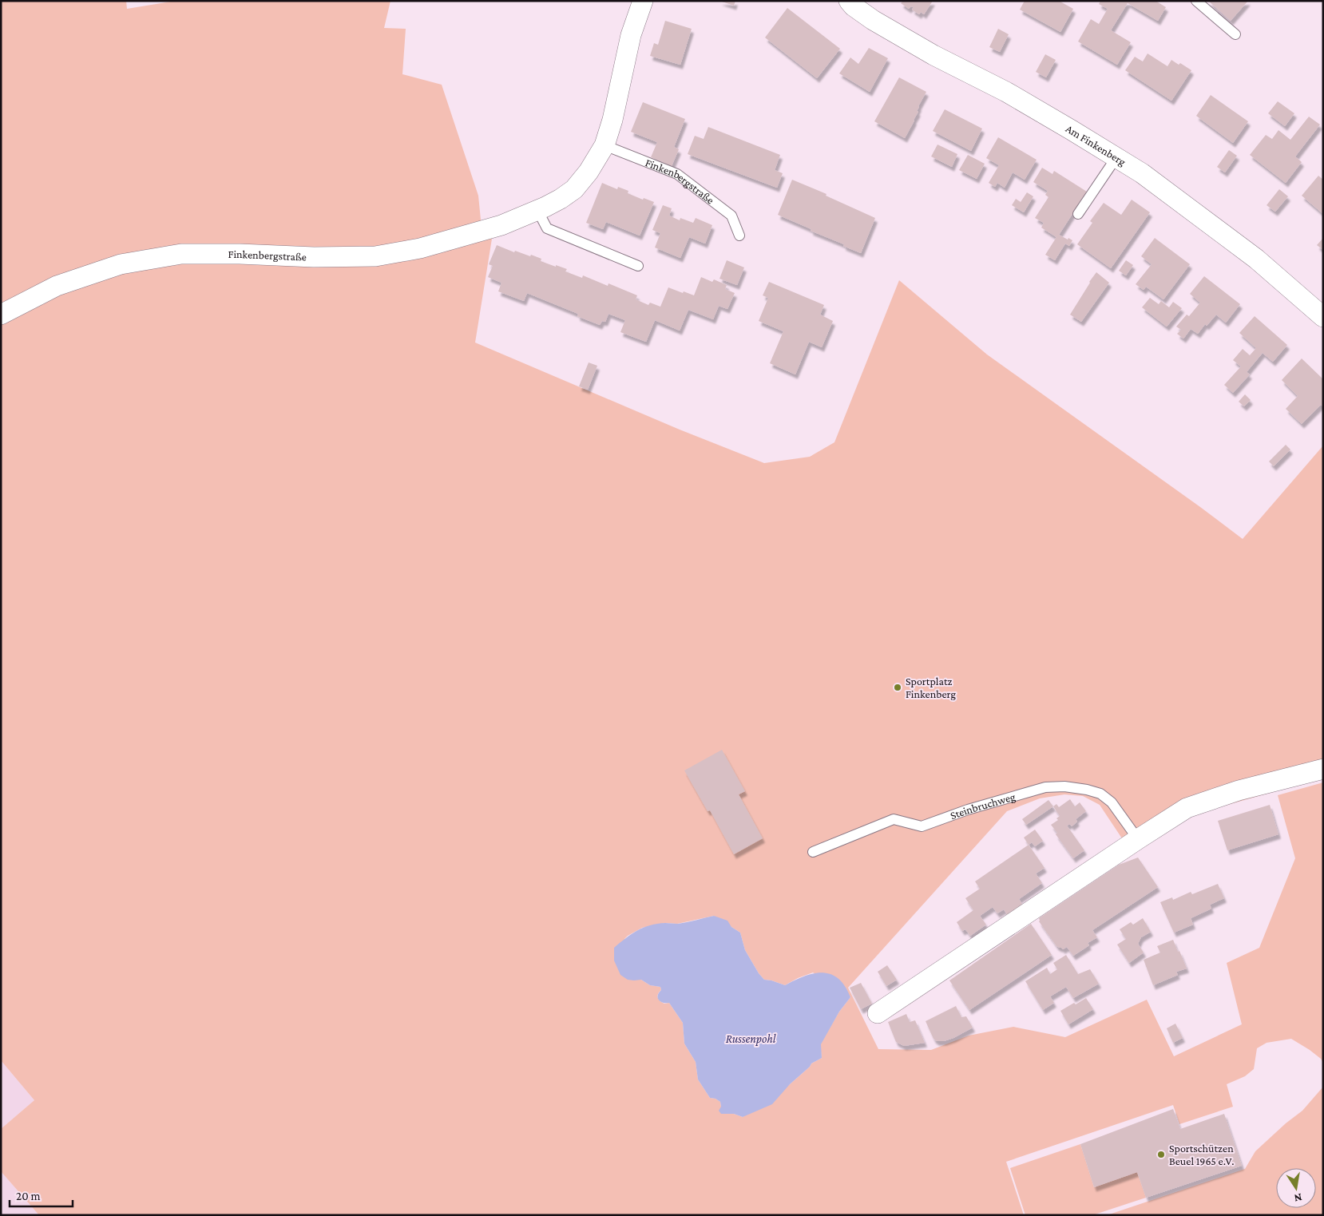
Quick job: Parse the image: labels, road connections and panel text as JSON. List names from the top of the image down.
{
  "streets": {
    "street": ["Am Finkenberg", "Finkenbergstraße"],
    "lane": ["Steinbruchweg"]
  },
  "water": ["Russenpohl"],
  "places": ["Sportplatz Finkenberg", "Sportschützen Beuel 1965 e.V."],
  "scale_bar": "20 m",
  "north": "bottom"
}
